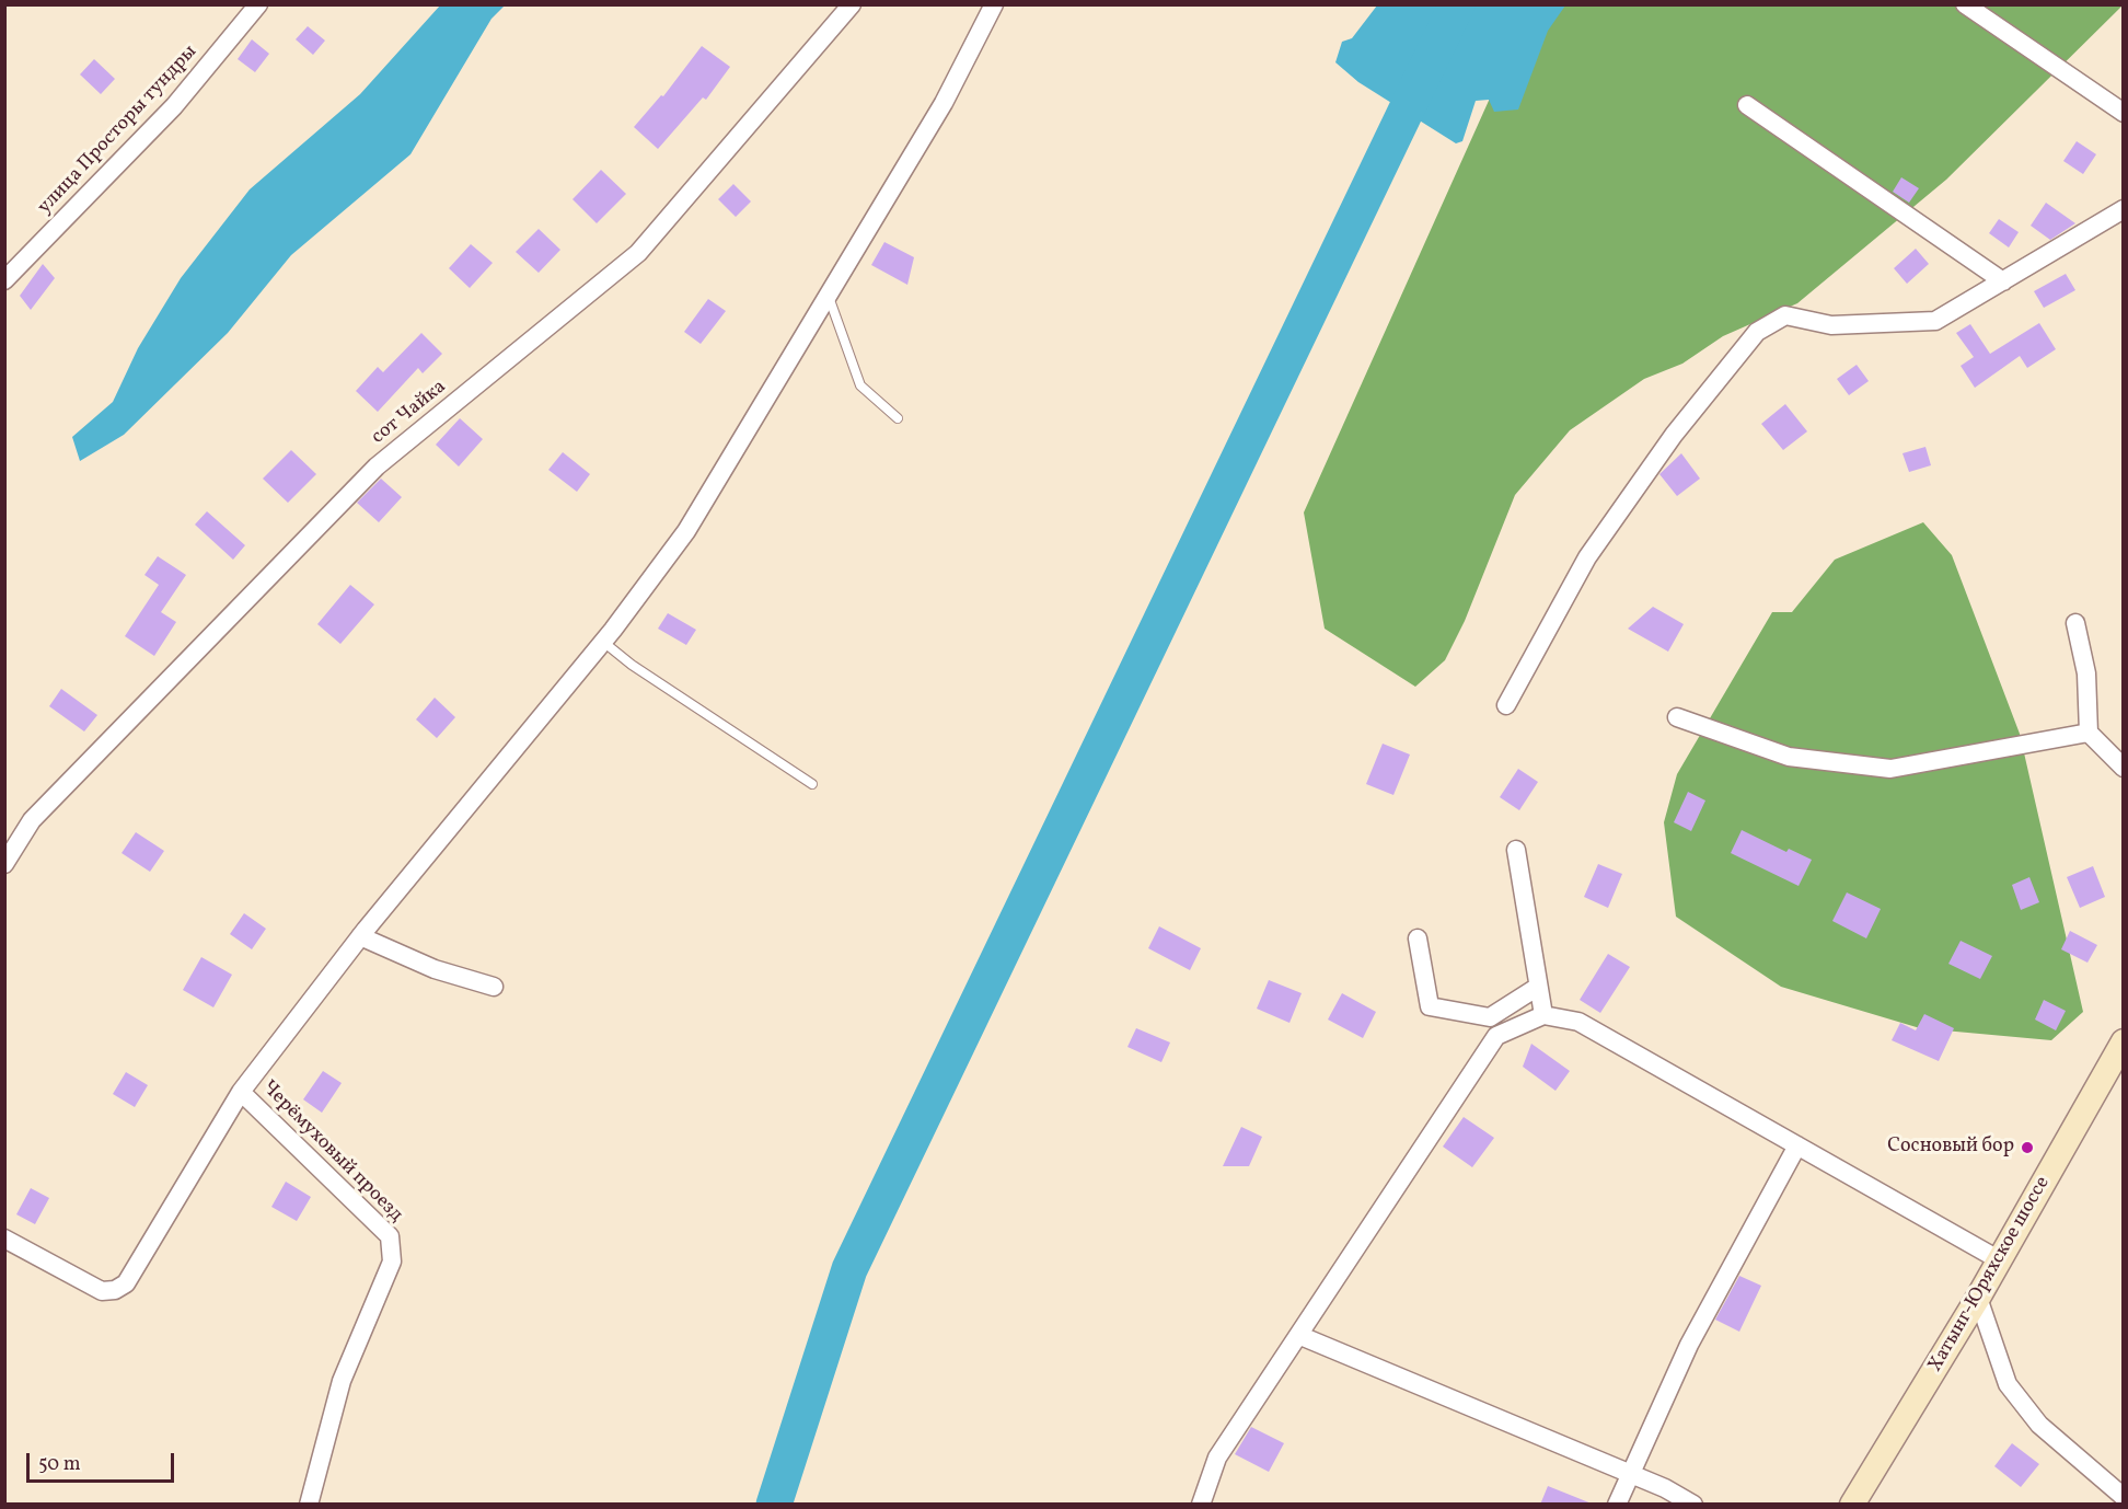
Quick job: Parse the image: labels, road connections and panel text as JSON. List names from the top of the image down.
{
  "streets": {
    "main road": ["Хатынг-Юряхское шоссе"],
    "street": ["улица Просторы тундры", "сот Чайка", "Черёмуховый проезд"]
  },
  "places": ["Сосновый бор"],
  "scale_bar": "50 m"
}
